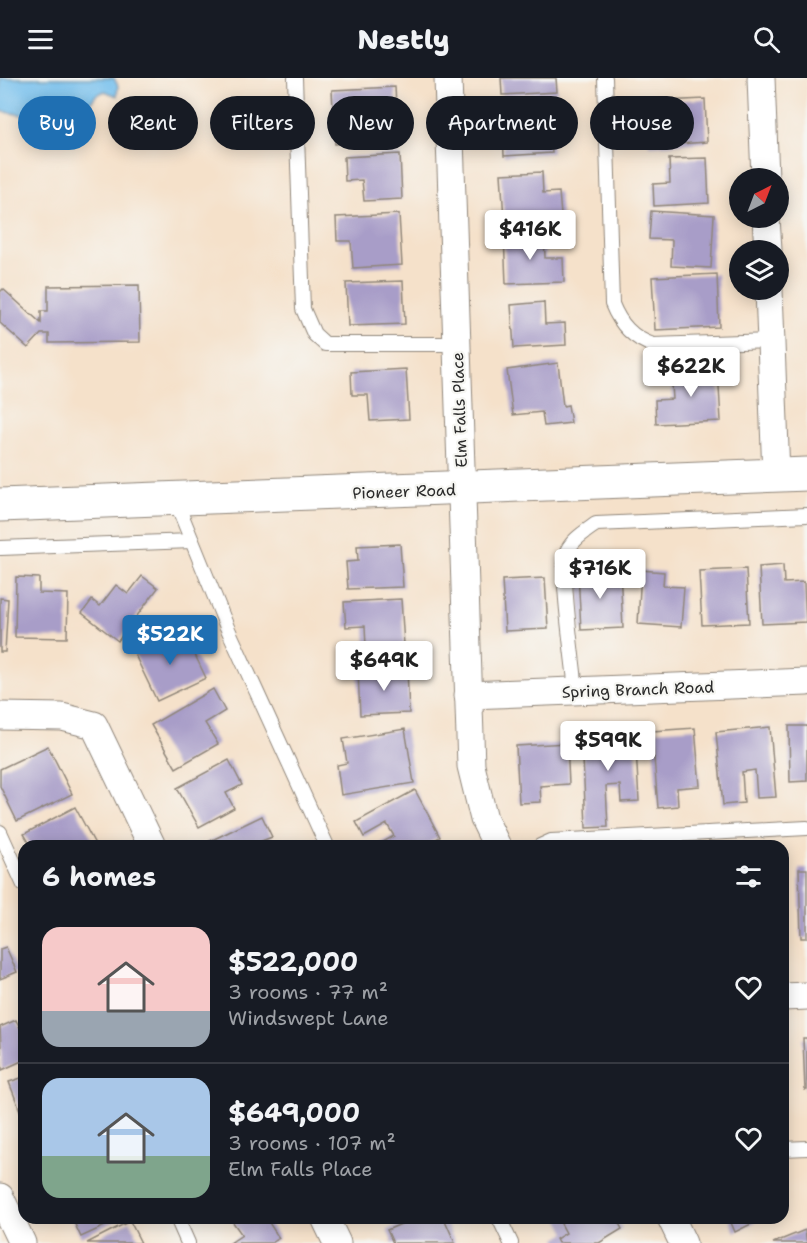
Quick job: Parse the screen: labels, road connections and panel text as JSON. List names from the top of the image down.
{
  "streets": {
    "main road": ["Pioneer Road"],
    "street": ["Elm Falls Place", "Spring Branch Road"]
  },
  "crossings": [
    ["Elm Falls Place", "Pioneer Road"],
    ["Elm Falls Place", "Spring Branch Road"]
  ],
  "north": "top right",
  "page": {
    "header": "Nestly",
    "chip": [
      "Buy",
      "Rent",
      "Filters",
      "New",
      "Apartment",
      "House"
    ],
    "price": [
      "$416K",
      "$622K",
      "$716K",
      "$522K",
      "$649K",
      "$599K"
    ],
    "heading": "6 homes",
    "list": [
      {
        "name": "$522,000",
        "note": "3 rooms · 77 m² · Windswept Lane"
      },
      {
        "name": "$649,000",
        "note": "3 rooms · 107 m² · Elm Falls Place"
      }
    ]
  }
}
